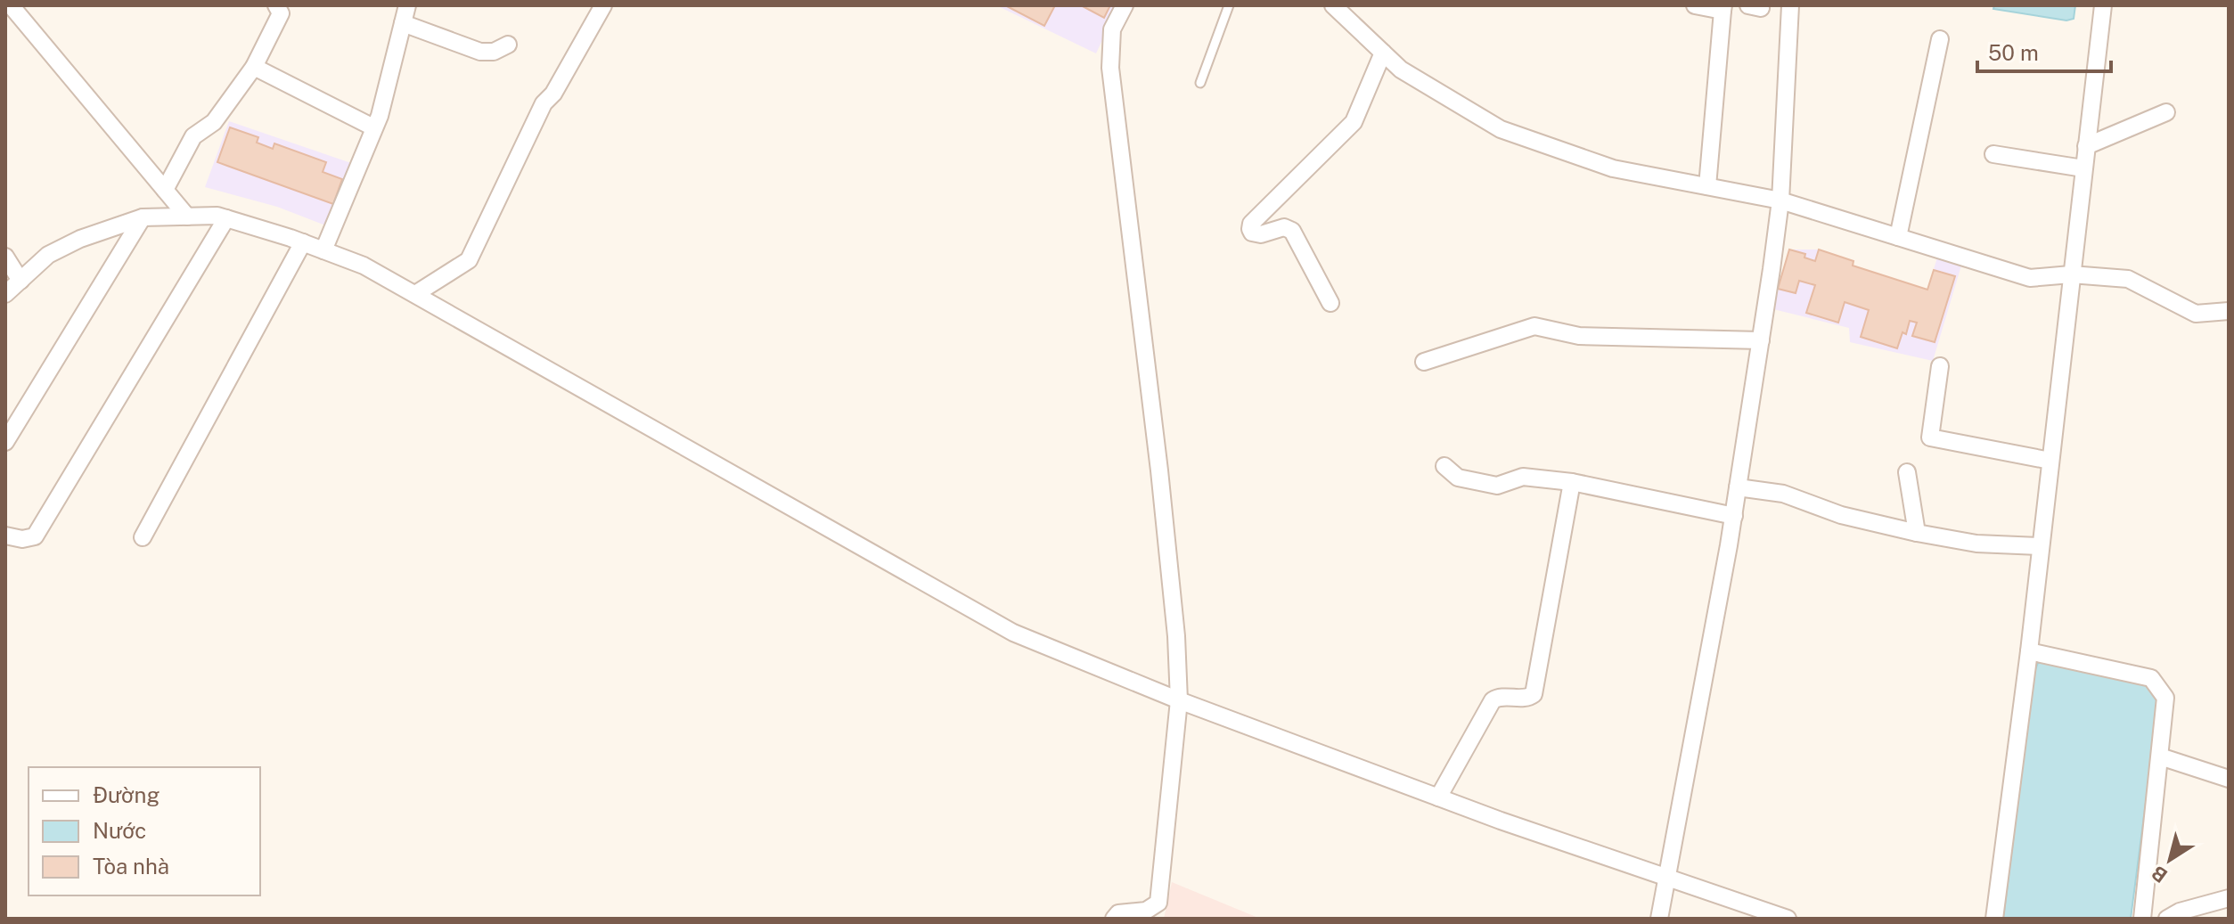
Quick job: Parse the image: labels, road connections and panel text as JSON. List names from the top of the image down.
{
  "legend": ["Đường", "Nước", "Tòa nhà"],
  "scale_bar": "50 m",
  "north": "bottom left"
}
